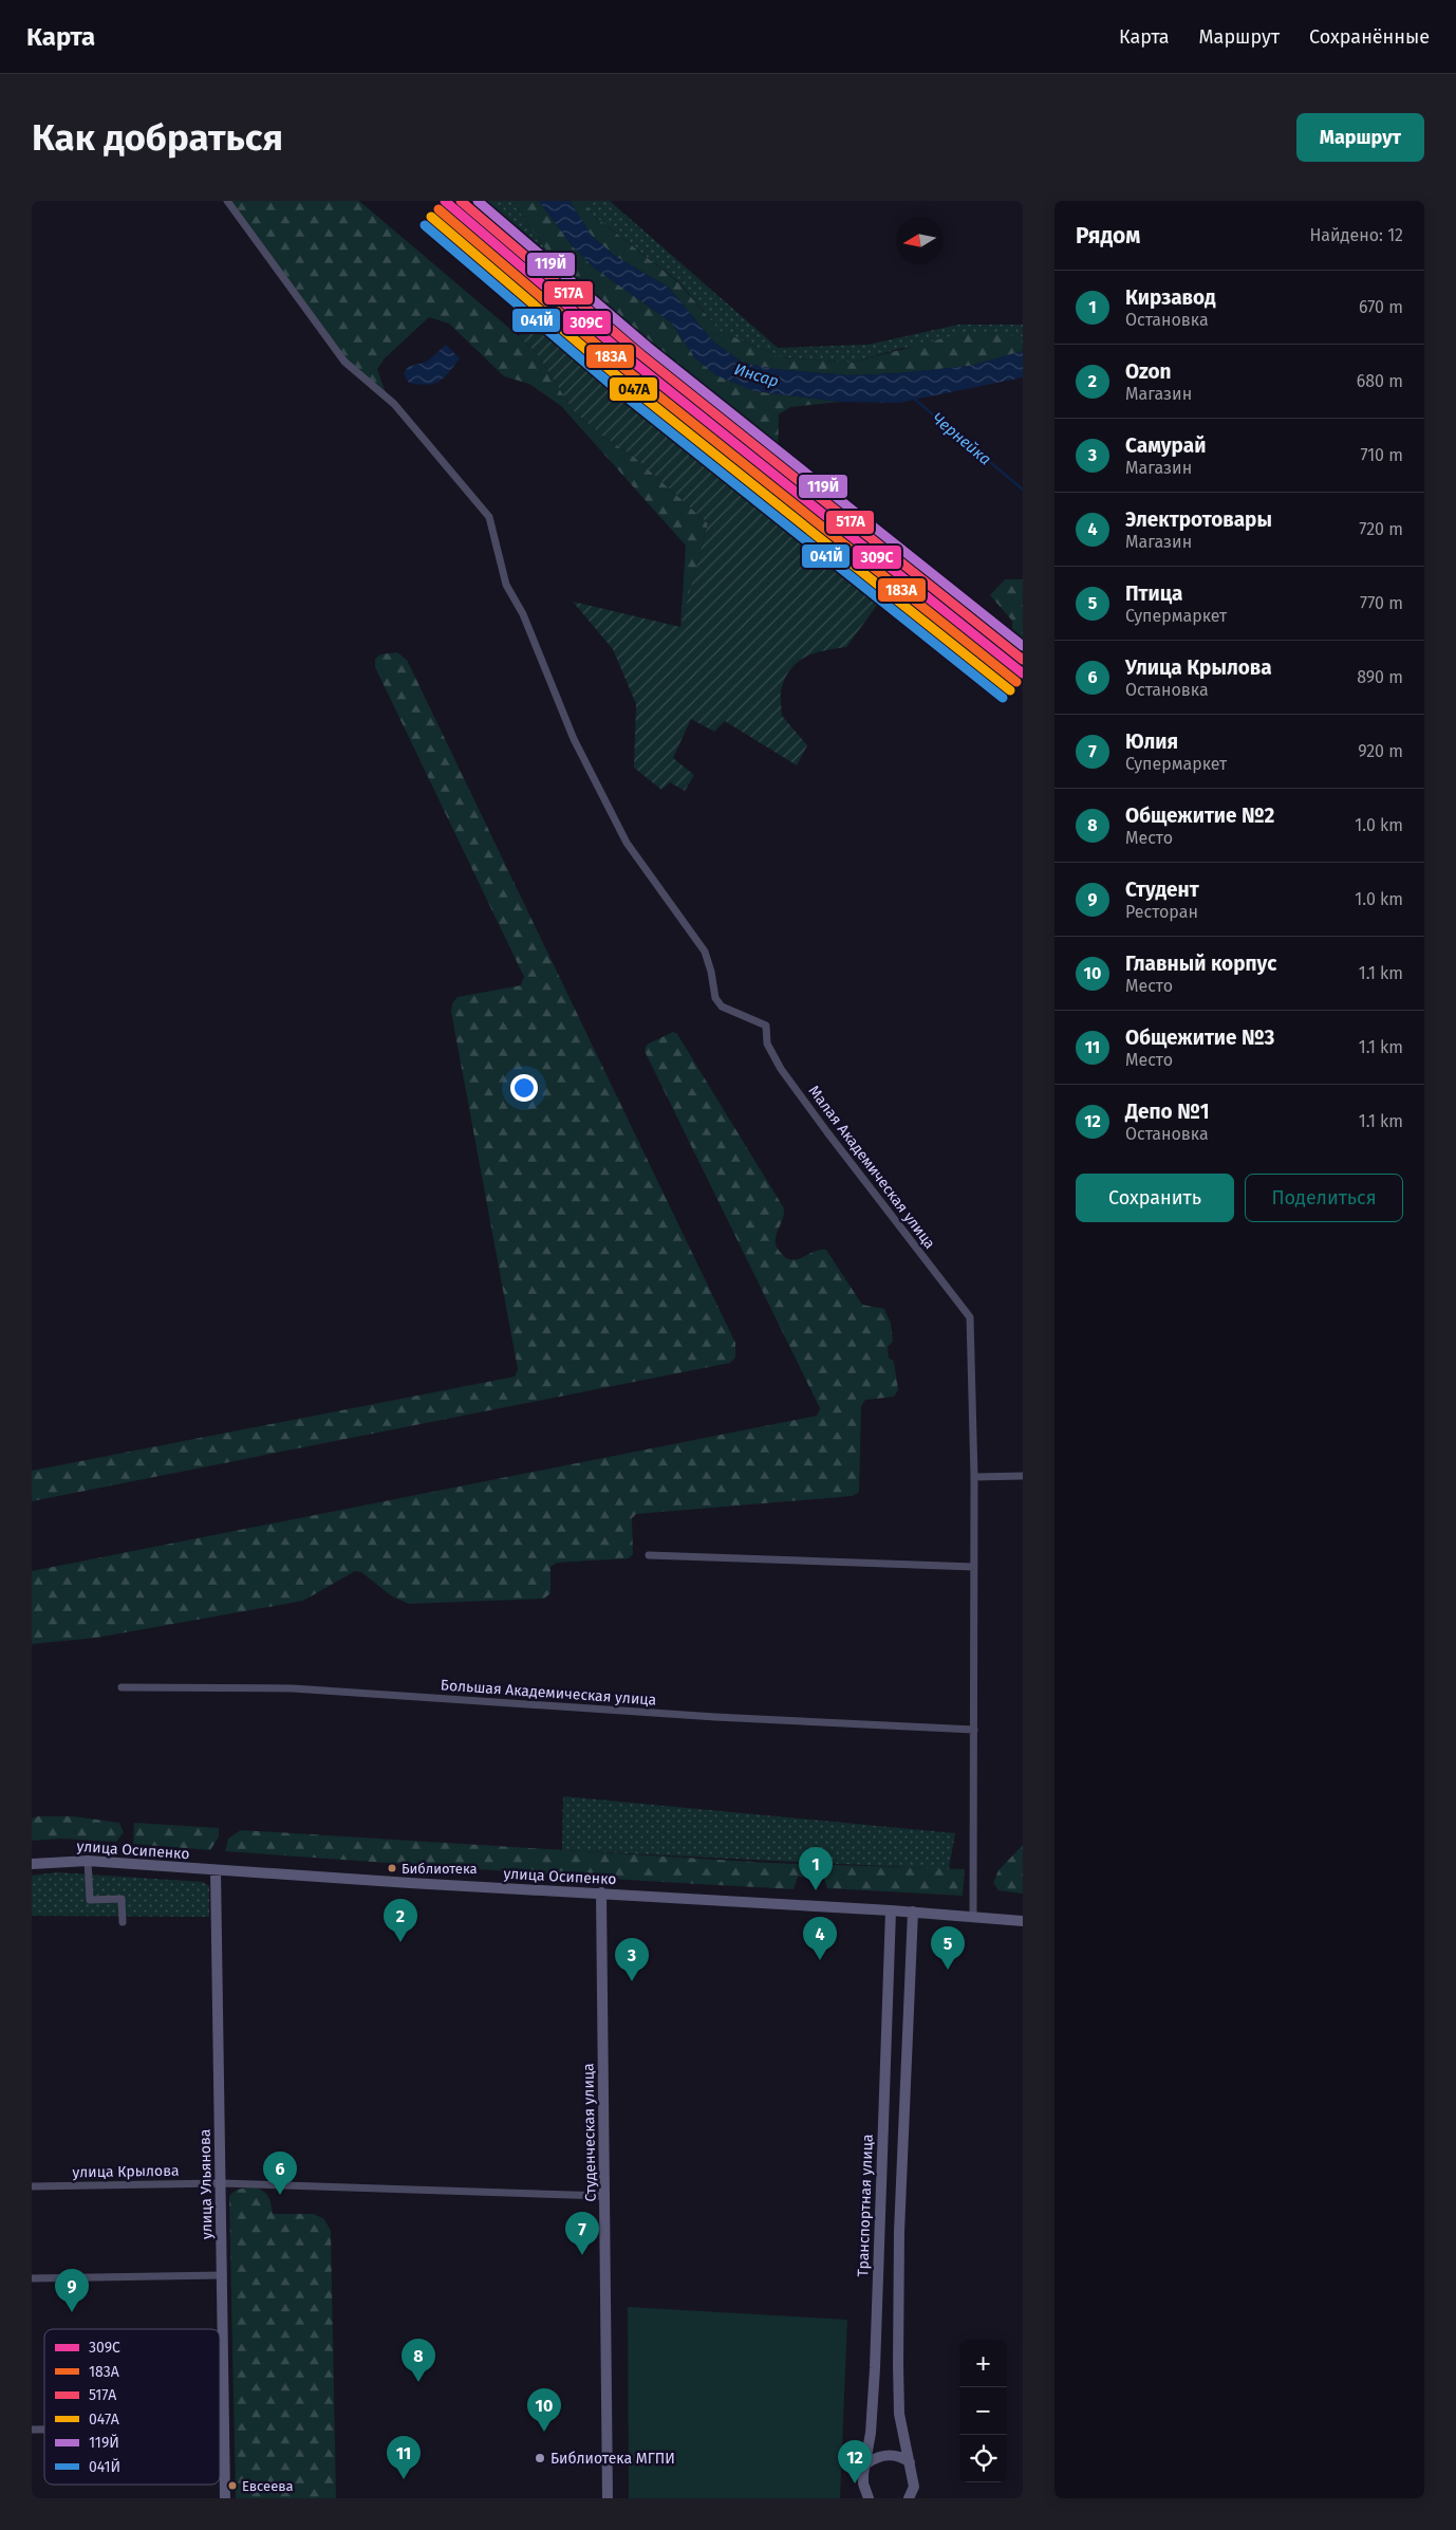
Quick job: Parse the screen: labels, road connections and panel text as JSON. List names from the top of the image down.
{
  "streets": {
    "street": [
      "Малая Академическая улица",
      "Большая Академическая улица",
      "улица Осипенко",
      "Студенческая улица",
      "улица Крылова",
      "улица Ульянова",
      "Транспортная улица"
    ]
  },
  "crossings": [
    ["улица Осипенко", "Студенческая улица"],
    ["улица Осипенко", "улица Ульянова"],
    ["улица Осипенко", "Транспортная улица"],
    ["Студенческая улица", "улица Крылова"],
    ["улица Крылова", "улица Ульянова"]
  ],
  "water": ["Инсар", "Чернейка"],
  "places": ["Библиотека", "Библиотека МГПИ", "Евсеева"],
  "lines": [
    "transit line 309С",
    "transit line 517А",
    "transit line 119Й",
    "transit line 183А",
    "transit line 047А",
    "transit line 041Й"
  ],
  "legend": [
    "309С",
    "183А",
    "517А",
    "047А",
    "119Й",
    "041Й"
  ],
  "north": "left",
  "page": {
    "header": "Карта",
    "nav": ["Карта", "Маршрут", "Сохранённые"],
    "buttons": [
      "Маршрут",
      ["Сохранить", "Поделиться"]
    ],
    "title": "Как добраться",
    "heading": ["Рядом", "Найдено: 12"],
    "list": [
      {
        "mark": "1",
        "name": "Кирзавод",
        "note": "Остановка",
        "value": "670 m"
      },
      {
        "mark": "2",
        "name": "Ozon",
        "note": "Магазин",
        "value": "680 m"
      },
      {
        "mark": "3",
        "name": "Самурай",
        "note": "Магазин",
        "value": "710 m"
      },
      {
        "mark": "4",
        "name": "Электротовары",
        "note": "Магазин",
        "value": "720 m"
      },
      {
        "mark": "5",
        "name": "Птица",
        "note": "Супермаркет",
        "value": "770 m"
      },
      {
        "mark": "6",
        "name": "Улица Крылова",
        "note": "Остановка",
        "value": "890 m"
      },
      {
        "mark": "7",
        "name": "Юлия",
        "note": "Супермаркет",
        "value": "920 m"
      },
      {
        "mark": "8",
        "name": "Общежитие №2",
        "note": "Место",
        "value": "1.0 km"
      },
      {
        "mark": "9",
        "name": "Студент",
        "note": "Ресторан",
        "value": "1.0 km"
      },
      {
        "mark": "10",
        "name": "Главный корпус",
        "note": "Место",
        "value": "1.1 km"
      },
      {
        "mark": "11",
        "name": "Общежитие №3",
        "note": "Место",
        "value": "1.1 km"
      },
      {
        "mark": "12",
        "name": "Депо №1",
        "note": "Остановка",
        "value": "1.1 km"
      }
    ],
    "pins": [
      "1",
      "2",
      "4",
      "5",
      "3",
      "6",
      "7",
      "9",
      "8",
      "10",
      "11",
      "12"
    ],
    "map_buttons": ["+", "−"]
  }
}
